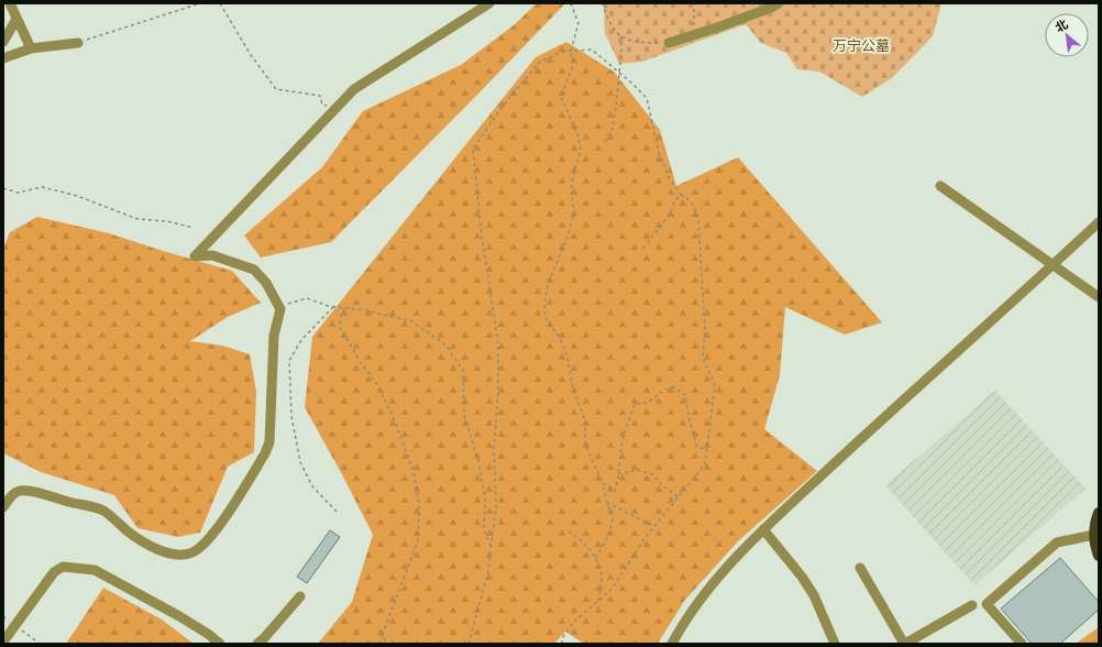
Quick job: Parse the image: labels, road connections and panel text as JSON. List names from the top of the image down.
{
  "parks": ["万宁公墓"],
  "north": "top left"
}
